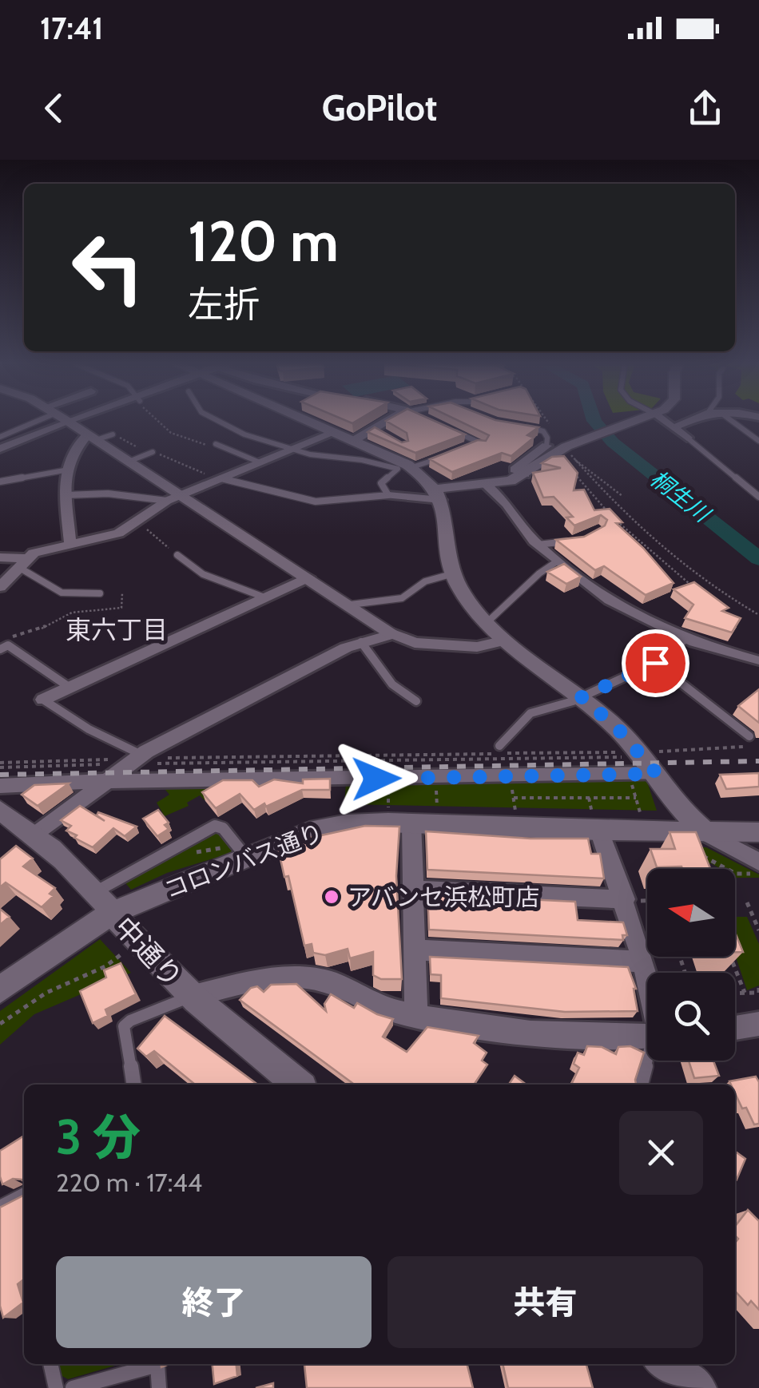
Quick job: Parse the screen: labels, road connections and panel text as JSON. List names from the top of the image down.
{
  "streets": {
    "street": ["コロンバス通り", "中通り"]
  },
  "crossings": [
    ["コロンバス通り", "中通り"]
  ],
  "districts": ["東六丁目"],
  "water": ["桐生川"],
  "places": ["アバンセ浜松町店"],
  "north": "left",
  "page": {
    "status": "17:41",
    "header": "GoPilot",
    "turn": ["120 m", "左折"],
    "heading": ["3 分", "220 m · 17:44"],
    "buttons": ["終了", "共有"]
  }
}
